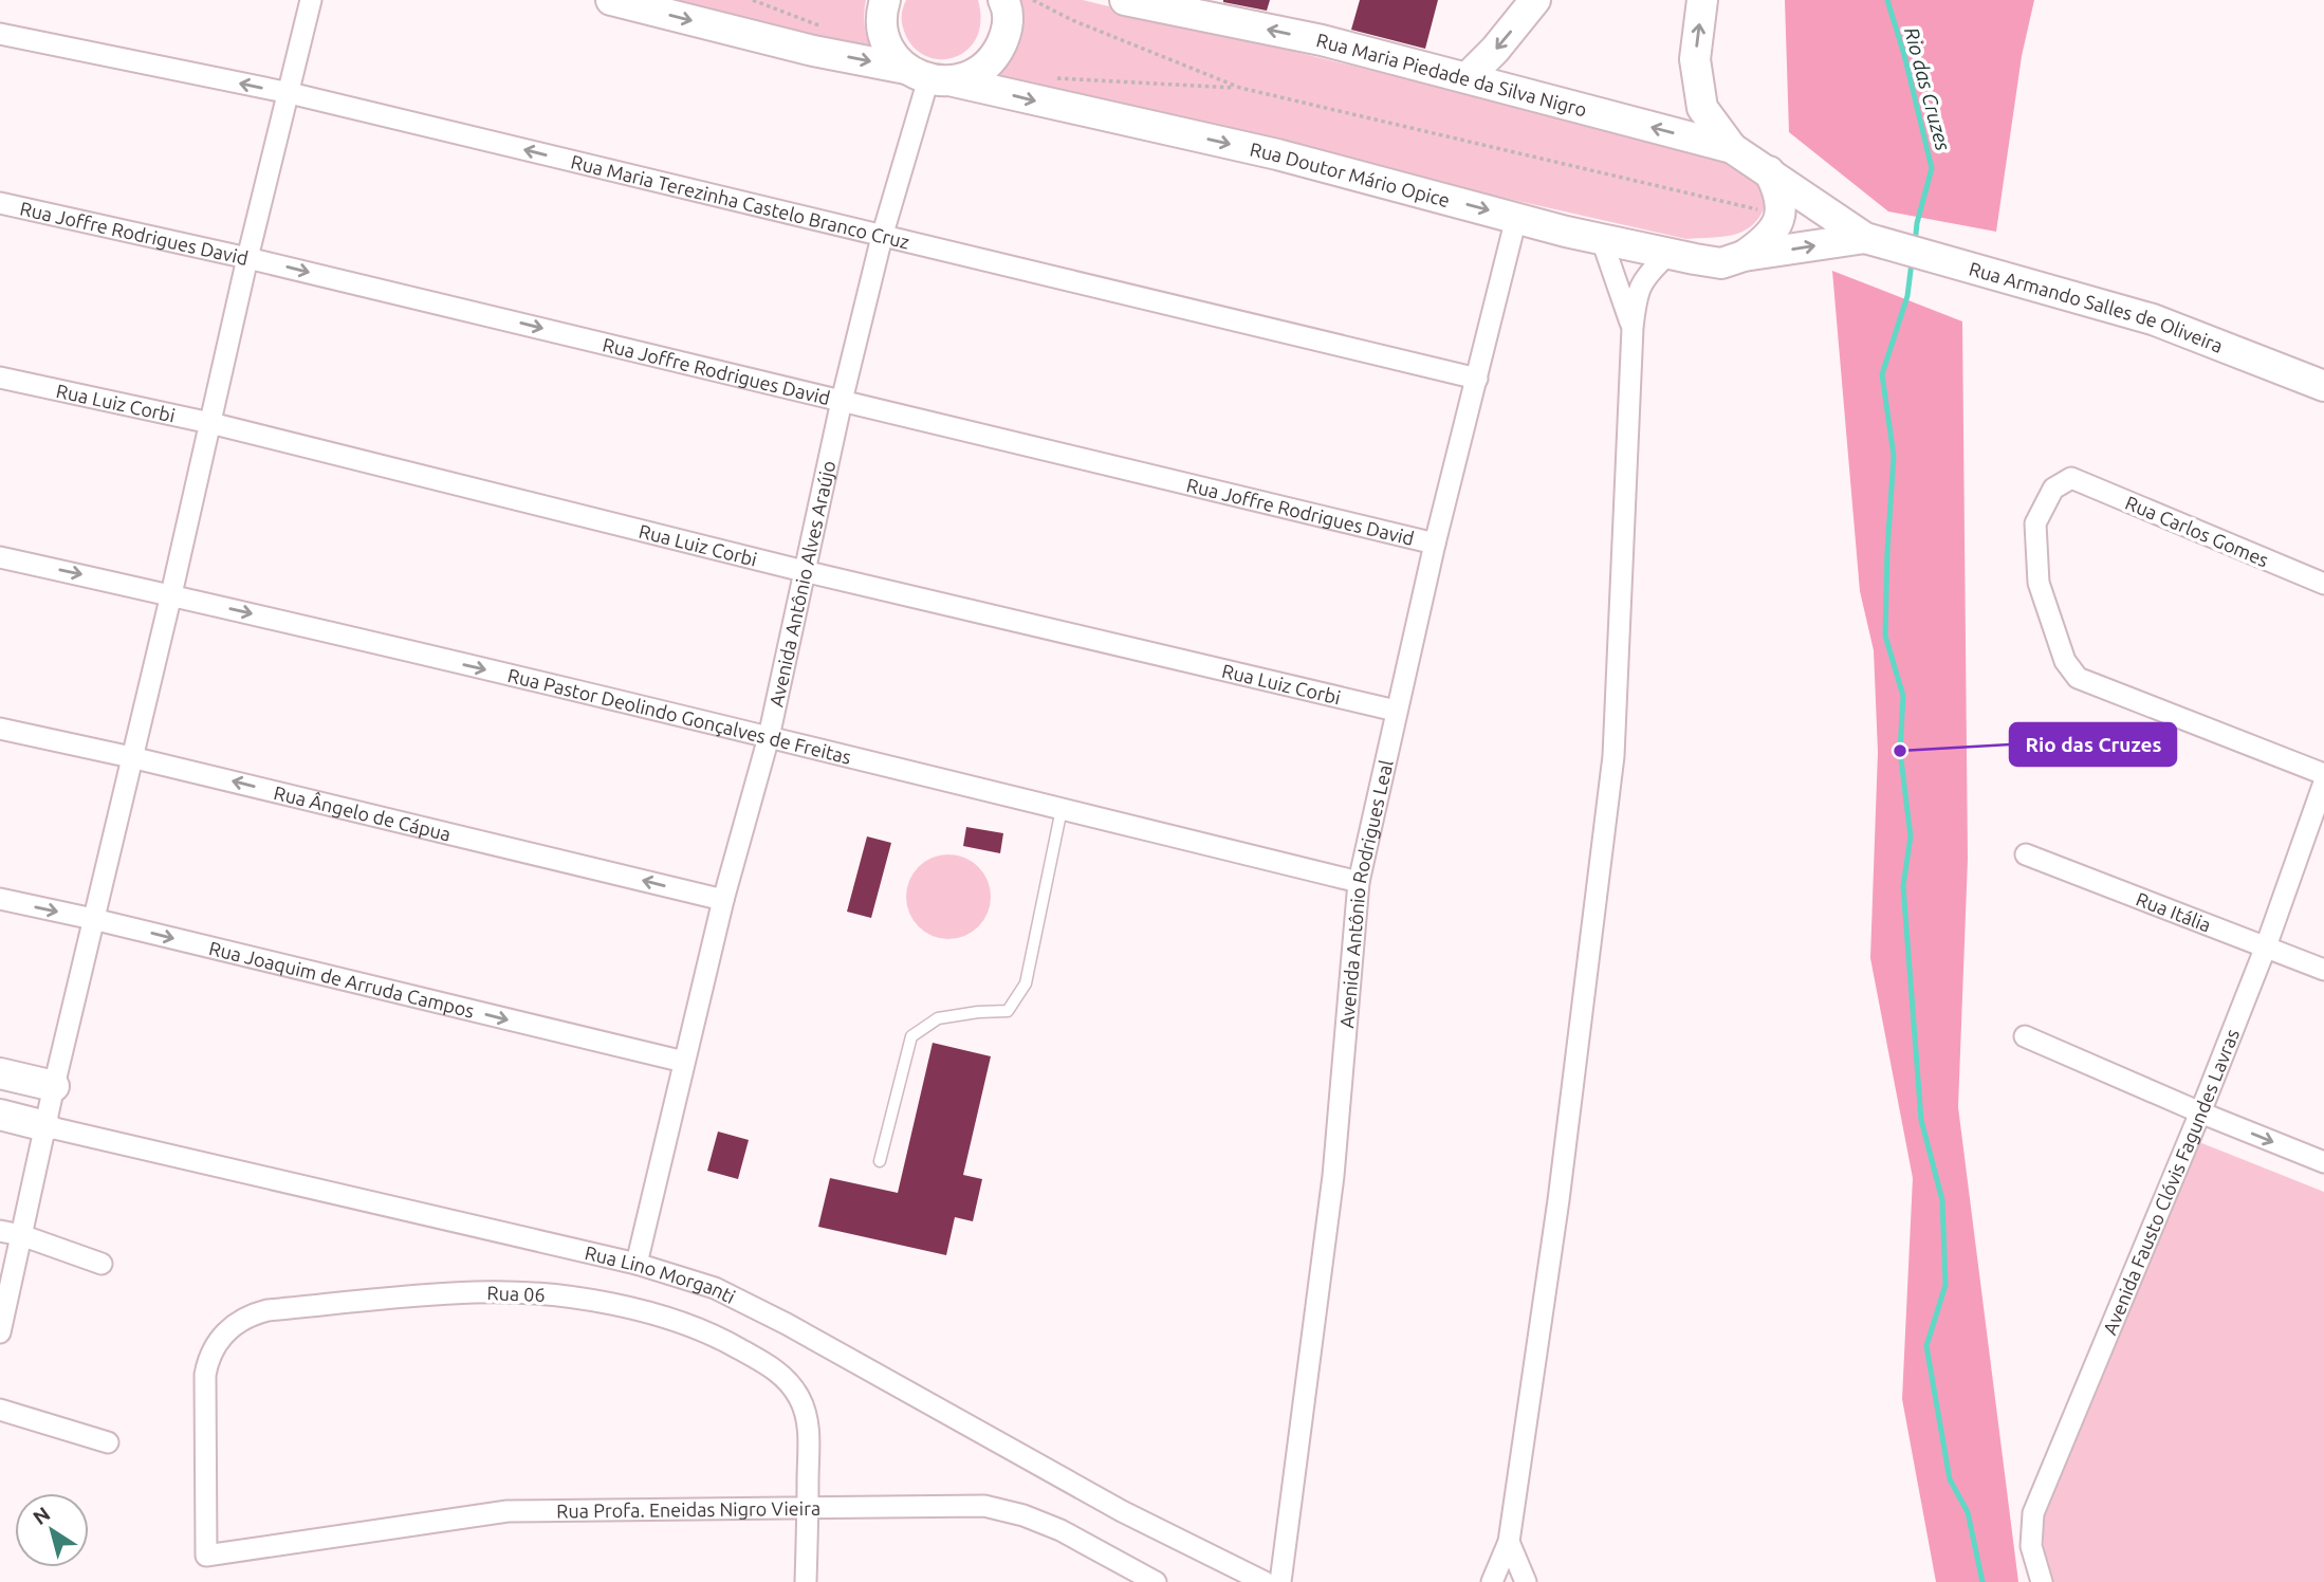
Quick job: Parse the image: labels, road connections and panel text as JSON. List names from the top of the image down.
{
  "streets": {
    "street": [
      "Rua Maria Piedade da Silva Nigro",
      "Rua Doutor Mário Opice",
      "Rua Maria Terezinha Castelo Branco Cruz",
      "Rua Joffre Rodrigues David",
      "Rua Armando Salles de Oliveira",
      "Rua Luiz Corbi",
      "Rua Carlos Gomes",
      "Avenida Antônio Alves Araújo",
      "Rua Pastor Deolindo Gonçalves de Freitas",
      "Rua Ângelo de Cápua",
      "Avenida Antônio Rodrigues Leal",
      "Rua Itália",
      "Rua Joaquim de Arruda Campos",
      "Avenida Fausto Clóvis Fagundes Lavras",
      "Rua Lino Morganti",
      "Rua 06",
      "Rua Profa. Eneidas Nigro Vieira"
    ]
  },
  "crossings": [
    ["Rua Maria Piedade da Silva Nigro", "Rua Doutor Mário Opice"],
    ["Rua Maria Piedade da Silva Nigro", "Rua Armando Salles de Oliveira"],
    ["Rua Doutor Mário Opice", "Rua Armando Salles de Oliveira"],
    ["Rua Doutor Mário Opice", "Avenida Antônio Alves Araújo"],
    ["Rua Doutor Mário Opice", "Avenida Antônio Rodrigues Leal"],
    ["Rua Maria Terezinha Castelo Branco Cruz", "Avenida Antônio Alves Araújo"],
    ["Rua Maria Terezinha Castelo Branco Cruz", "Avenida Antônio Rodrigues Leal"],
    ["Rua Joffre Rodrigues David", "Avenida Antônio Alves Araújo"],
    ["Rua Joffre Rodrigues David", "Avenida Antônio Rodrigues Leal"],
    ["Rua Luiz Corbi", "Avenida Antônio Alves Araújo"],
    ["Rua Luiz Corbi", "Avenida Antônio Rodrigues Leal"],
    ["Avenida Antônio Alves Araújo", "Rua Pastor Deolindo Gonçalves de Freitas"],
    ["Avenida Antônio Alves Araújo", "Rua Ângelo de Cápua"],
    ["Avenida Antônio Alves Araújo", "Rua Joaquim de Arruda Campos"],
    ["Avenida Antônio Alves Araújo", "Rua Lino Morganti"],
    ["Rua Pastor Deolindo Gonçalves de Freitas", "Avenida Antônio Rodrigues Leal"],
    ["Rua Itália", "Avenida Fausto Clóvis Fagundes Lavras"],
    ["Rua 06", "Rua Profa. Eneidas Nigro Vieira"]
  ],
  "one_way": [
    "Rua Maria Piedade da Silva Nigro",
    "Rua Doutor Mário Opice",
    "Rua Maria Terezinha Castelo Branco Cruz",
    "Rua Joffre Rodrigues David",
    "Rua Pastor Deolindo Gonçalves de Freitas",
    "Rua Ângelo de Cápua",
    "Rua Joaquim de Arruda Campos"
  ],
  "water": ["Rio das Cruzes"],
  "places": ["Rio das Cruzes"],
  "north": "top left"
}
